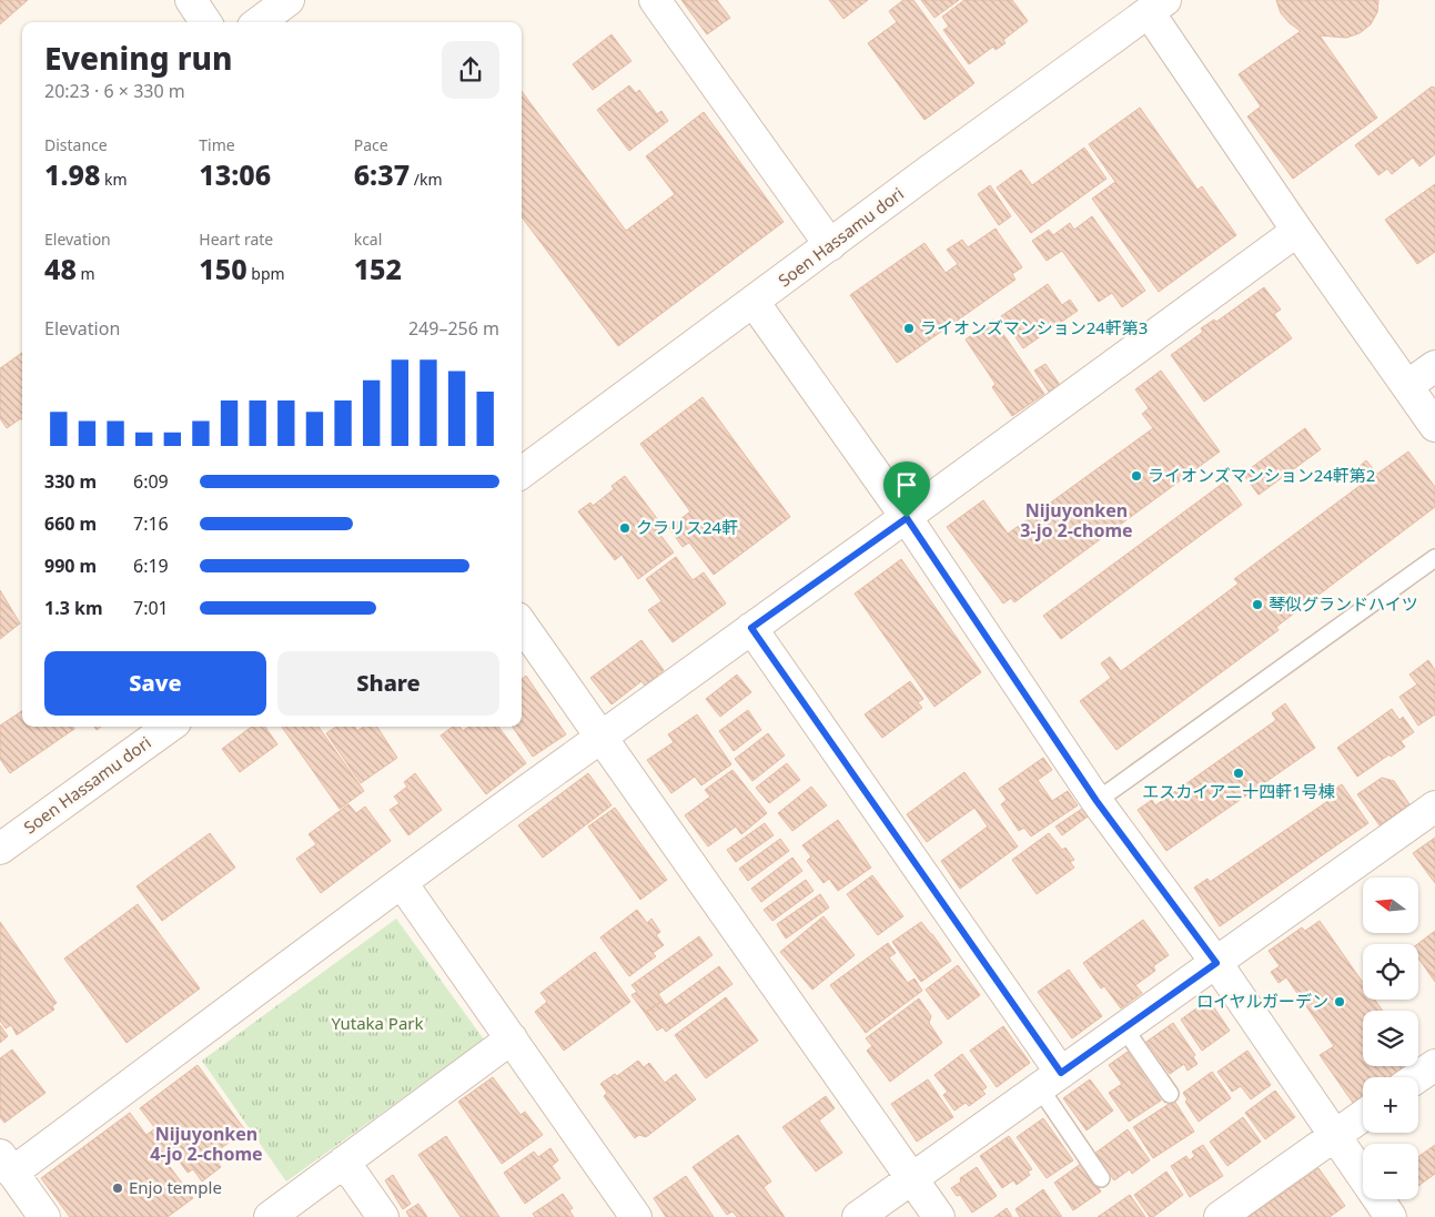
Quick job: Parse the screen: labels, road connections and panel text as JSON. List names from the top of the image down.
{
  "streets": {
    "street": ["Soen Hassamu dori"]
  },
  "districts": ["Nijuyonken 3-jo 2-chome", "Nijuyonken 4-jo 2-chome"],
  "parks": ["Yutaka Park"],
  "places": [
    "ライオンズマンション24軒第3",
    "ライオンズマンション24軒第2",
    "クラリス24軒",
    "琴似グランドハイツ",
    "エスカイア二十四軒1号棟",
    "ロイヤルガーデン",
    "Enjo temple"
  ],
  "north": "left",
  "page": {
    "heading": ["Evening run", "20:23 · 6 × 330 m"],
    "stats": [
      ["Distance", "1.98 km"],
      ["Time", "13:06"],
      ["Pace", "6:37 /km"],
      ["Elevation", "48 m"],
      ["Heart rate", "150 bpm"],
      ["kcal", "152"]
    ],
    "chart": ["Elevation", "249–256 m"],
    "list": [
      {
        "name": "330 m",
        "note": "6:09"
      },
      {
        "name": "660 m",
        "note": "7:16"
      },
      {
        "name": "990 m",
        "note": "6:19"
      },
      {
        "name": "1.3 km",
        "note": "7:01"
      }
    ],
    "buttons": ["Save", "Share"],
    "map_buttons": ["+", "−"]
  }
}
